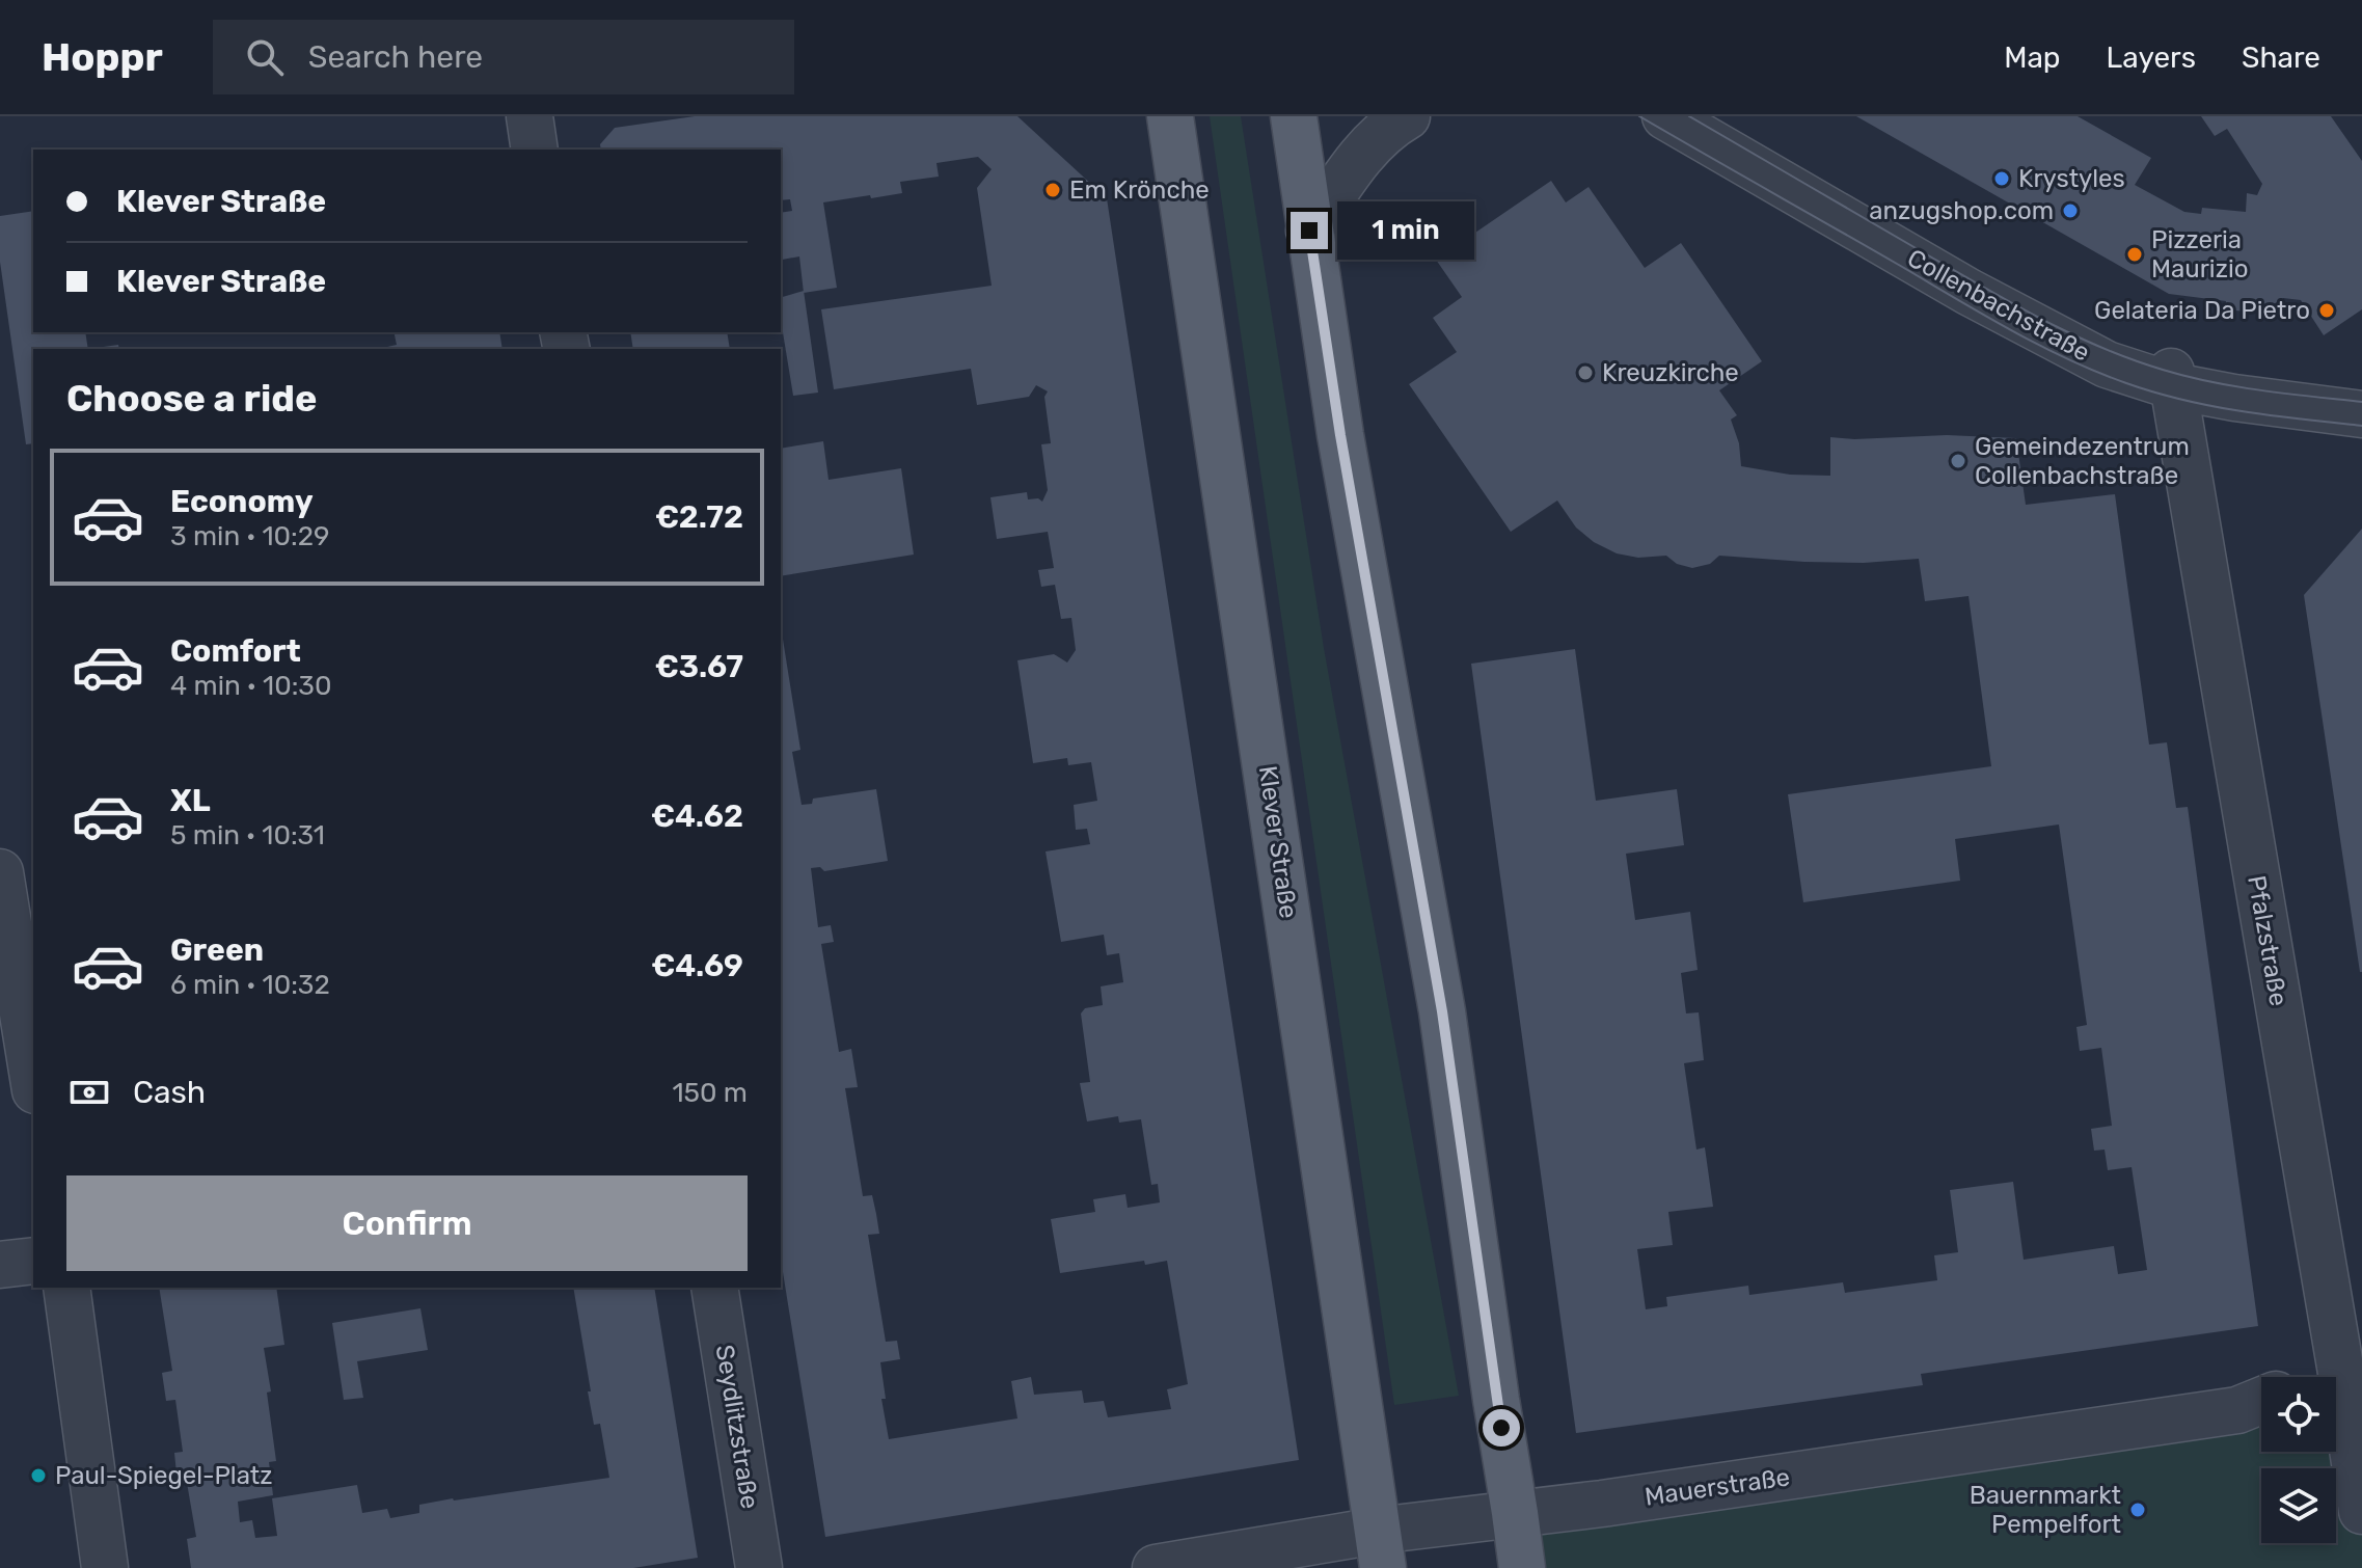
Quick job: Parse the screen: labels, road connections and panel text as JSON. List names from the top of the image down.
{
  "streets": {
    "main road": ["Klever Straße"],
    "street": [
      "Collenbachstraße",
      "Pfalzstraße",
      "Seydlitzstraße",
      "Mauerstraße"
    ]
  },
  "crossings": [
    ["Collenbachstraße", "Pfalzstraße"],
    ["Klever Straße", "Mauerstraße"]
  ],
  "places": [
    "Krystyles",
    "Em Krönche",
    "anzugshop.com",
    "Pizzeria Maurizio",
    "Gelateria Da Pietro",
    "Kreuzkirche",
    "Gemeindezentrum Collenbachstraße",
    "Paul-Spiegel-Platz",
    "Bauernmarkt Pempelfort"
  ],
  "page": {
    "header": "Hoppr",
    "search": "Search here",
    "nav": ["Map", "Layers", "Share"],
    "banner": ["Klever Straße", "Klever Straße"],
    "bubble": "1 min",
    "heading": "Choose a ride",
    "list": [
      {
        "name": "Economy",
        "note": "3 min · 10:29",
        "value": "€2.72"
      },
      {
        "name": "Comfort",
        "note": "4 min · 10:30",
        "value": "€3.67"
      },
      {
        "name": "XL",
        "note": "5 min · 10:31",
        "value": "€4.62"
      },
      {
        "name": "Green",
        "note": "6 min · 10:32",
        "value": "€4.69"
      }
    ],
    "pay": ["Cash", "150 m"],
    "buttons": "Confirm"
  }
}
